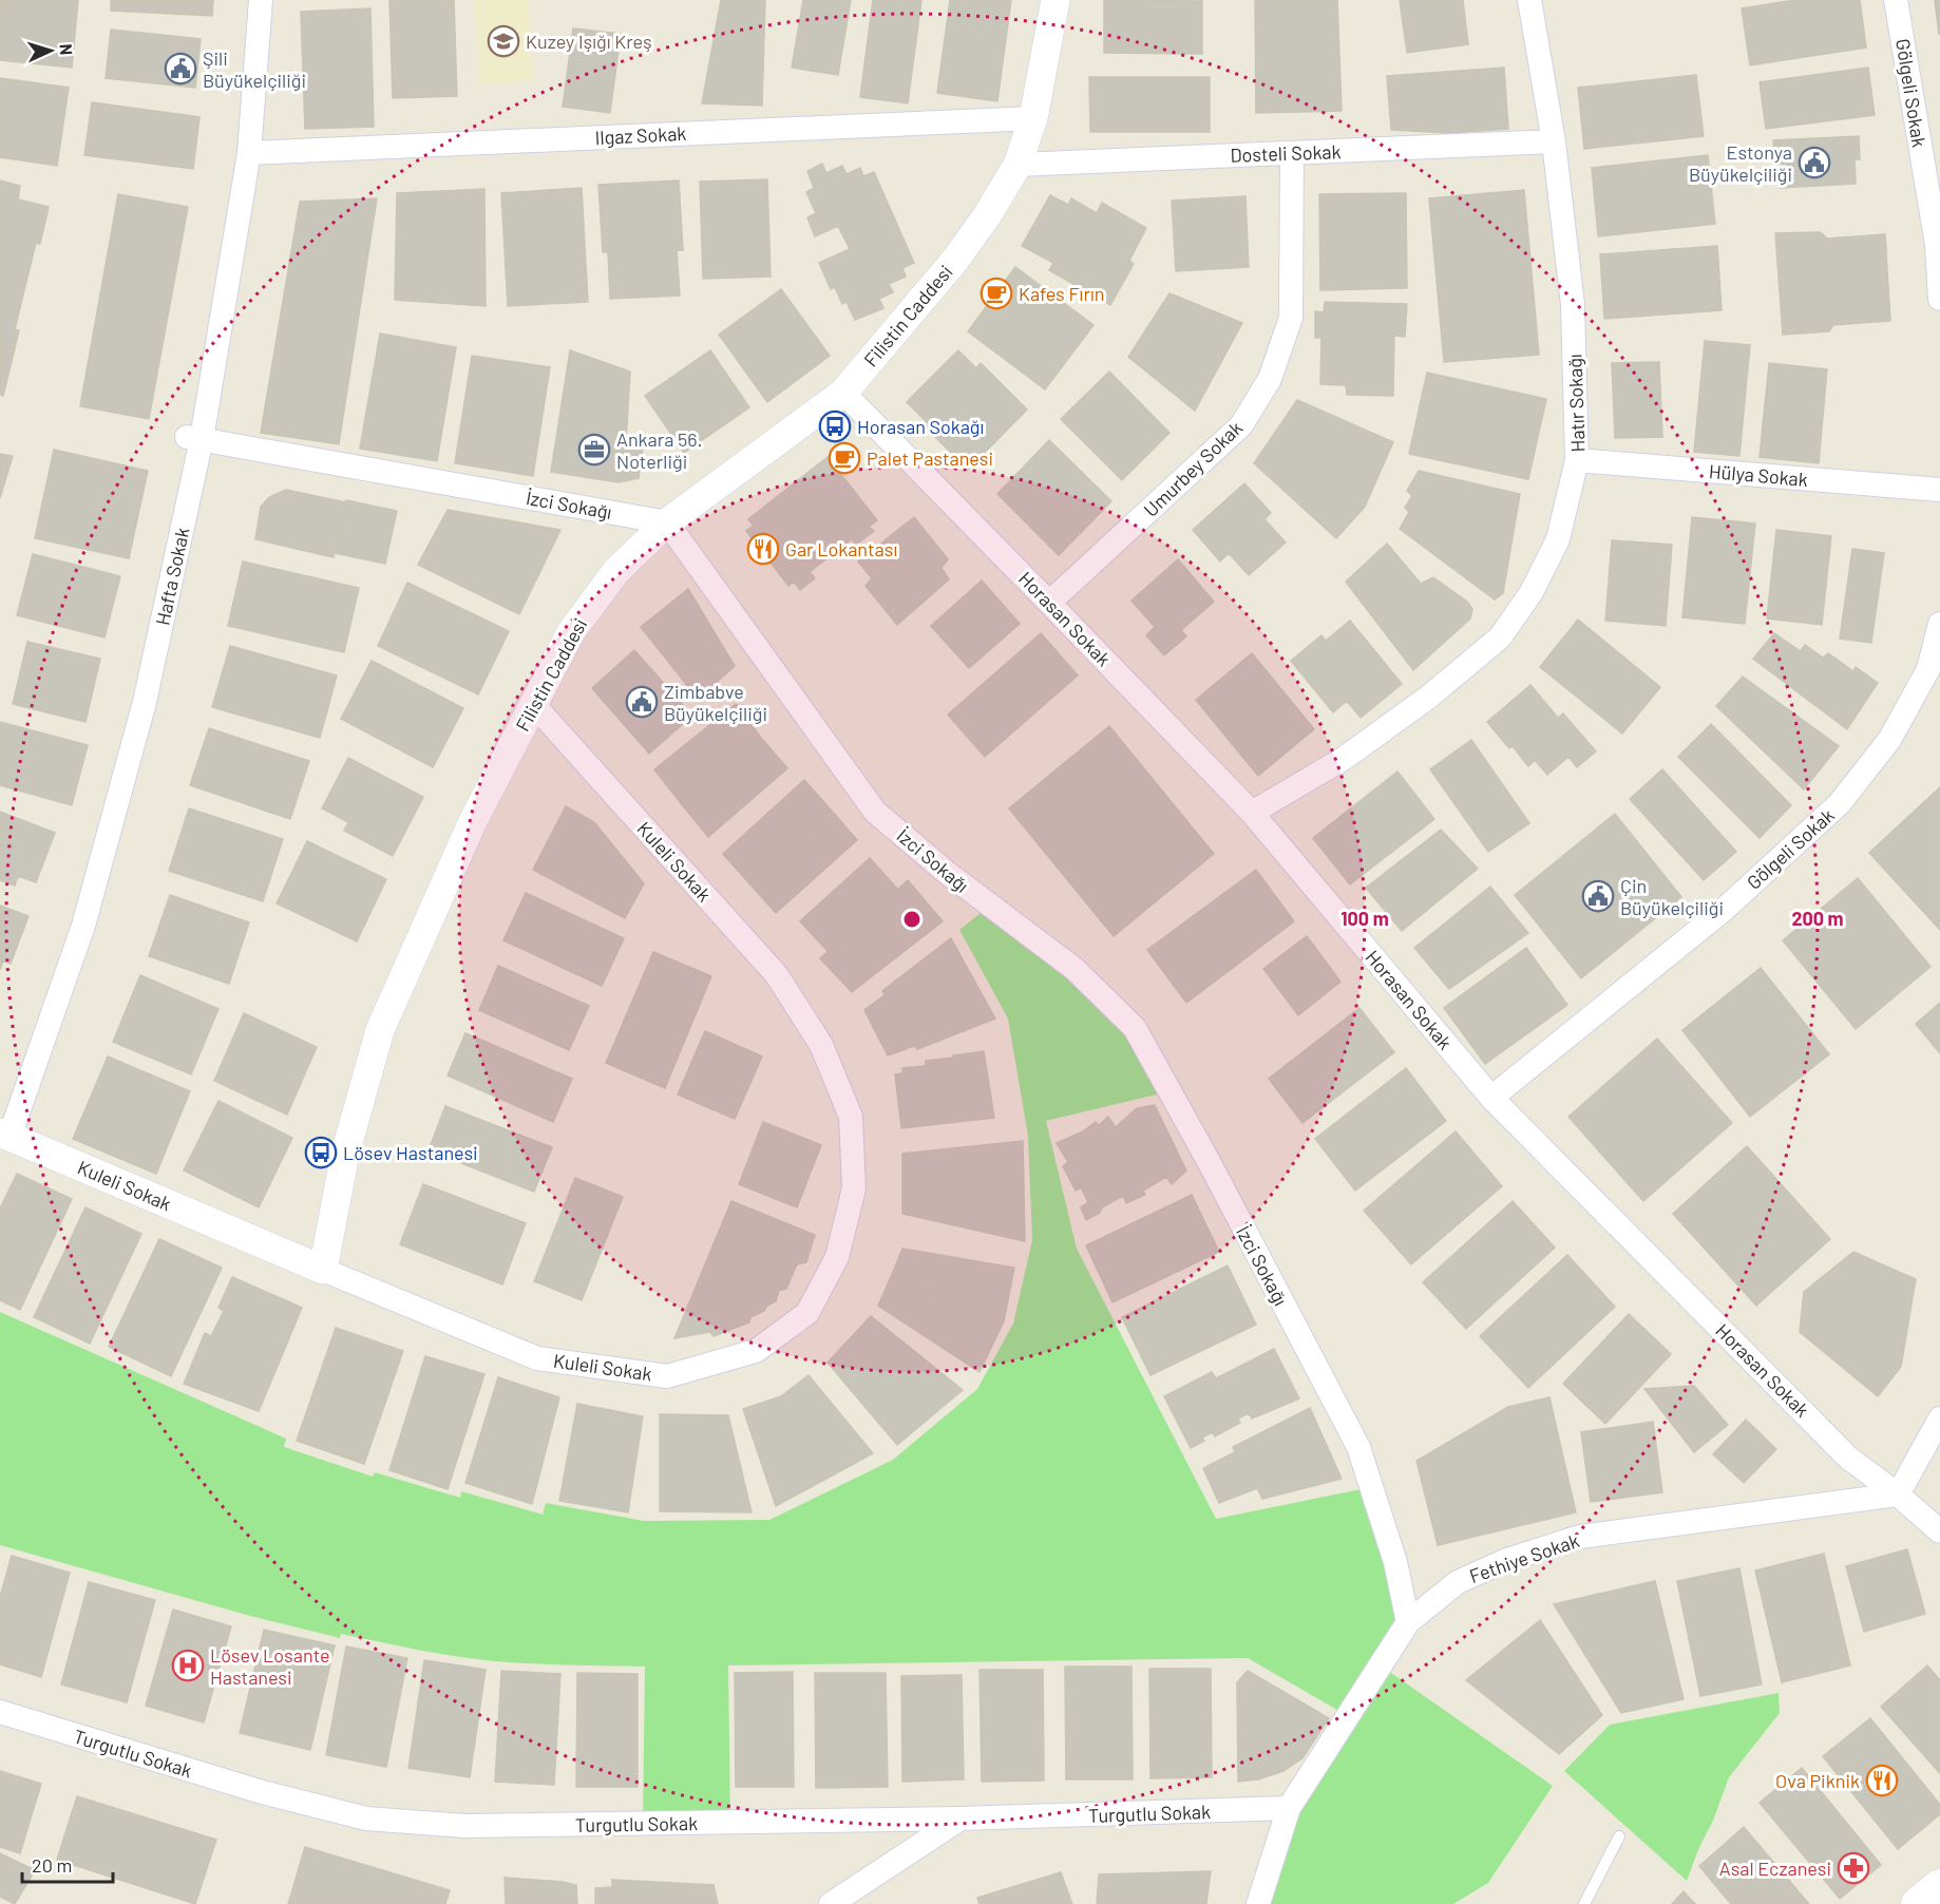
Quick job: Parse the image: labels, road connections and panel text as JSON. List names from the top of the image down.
{
  "streets": {
    "street": [
      "Gölgeli Sokak",
      "Ilgaz Sokak",
      "Dosteli Sokak",
      "Filistin Caddesi",
      "Hatır Sokağı",
      "Umurbey Sokak",
      "Hülya Sokak",
      "İzci Sokağı",
      "Hafta Sokak",
      "Horasan Sokak",
      "Kuleli Sokak",
      "Fethiye Sokak",
      "Turgutlu Sokak"
    ]
  },
  "crossings": [
    ["Gölgeli Sokak", "Horasan Sokak"],
    ["Ilgaz Sokak", "Filistin Caddesi"],
    ["Ilgaz Sokak", "Hafta Sokak"],
    ["Dosteli Sokak", "Filistin Caddesi"],
    ["Dosteli Sokak", "Hatır Sokağı"],
    ["Dosteli Sokak", "Umurbey Sokak"],
    ["Filistin Caddesi", "İzci Sokağı"],
    ["Filistin Caddesi", "Horasan Sokak"],
    ["Filistin Caddesi", "Kuleli Sokak"],
    ["Hatır Sokağı", "Hülya Sokak"],
    ["Hatır Sokağı", "Horasan Sokak"],
    ["Umurbey Sokak", "Horasan Sokak"],
    ["İzci Sokağı", "Hafta Sokak"],
    ["İzci Sokağı", "Fethiye Sokak"],
    ["Hafta Sokak", "Kuleli Sokak"],
    ["Horasan Sokak", "Fethiye Sokak"],
    ["Fethiye Sokak", "Turgutlu Sokak"]
  ],
  "places": {
    "school or university": ["Kuzey Işığı Kreş"],
    "public building": [
      "Şili Büyükelçiliği",
      "Estonya Büyükelçiliği",
      "Zimbabve Büyükelçiliği",
      "Çin Büyükelçiliği"
    ],
    "cafe": ["Kafes Fırın", "Palet Pastanesi"],
    "bus stop": ["Horasan Sokağı", "Lösev Hastanesi"],
    "office": ["Ankara 56. Noterliği"],
    "restaurant": ["Gar Lokantası", "Ova Piknik"],
    "hospital": ["Lösev Losante Hastanesi"],
    "pharmacy": ["Asal Eczanesi"]
  },
  "scale_bar": "20 m",
  "north": "right",
  "rings": ["100 m", "200 m"]
}
